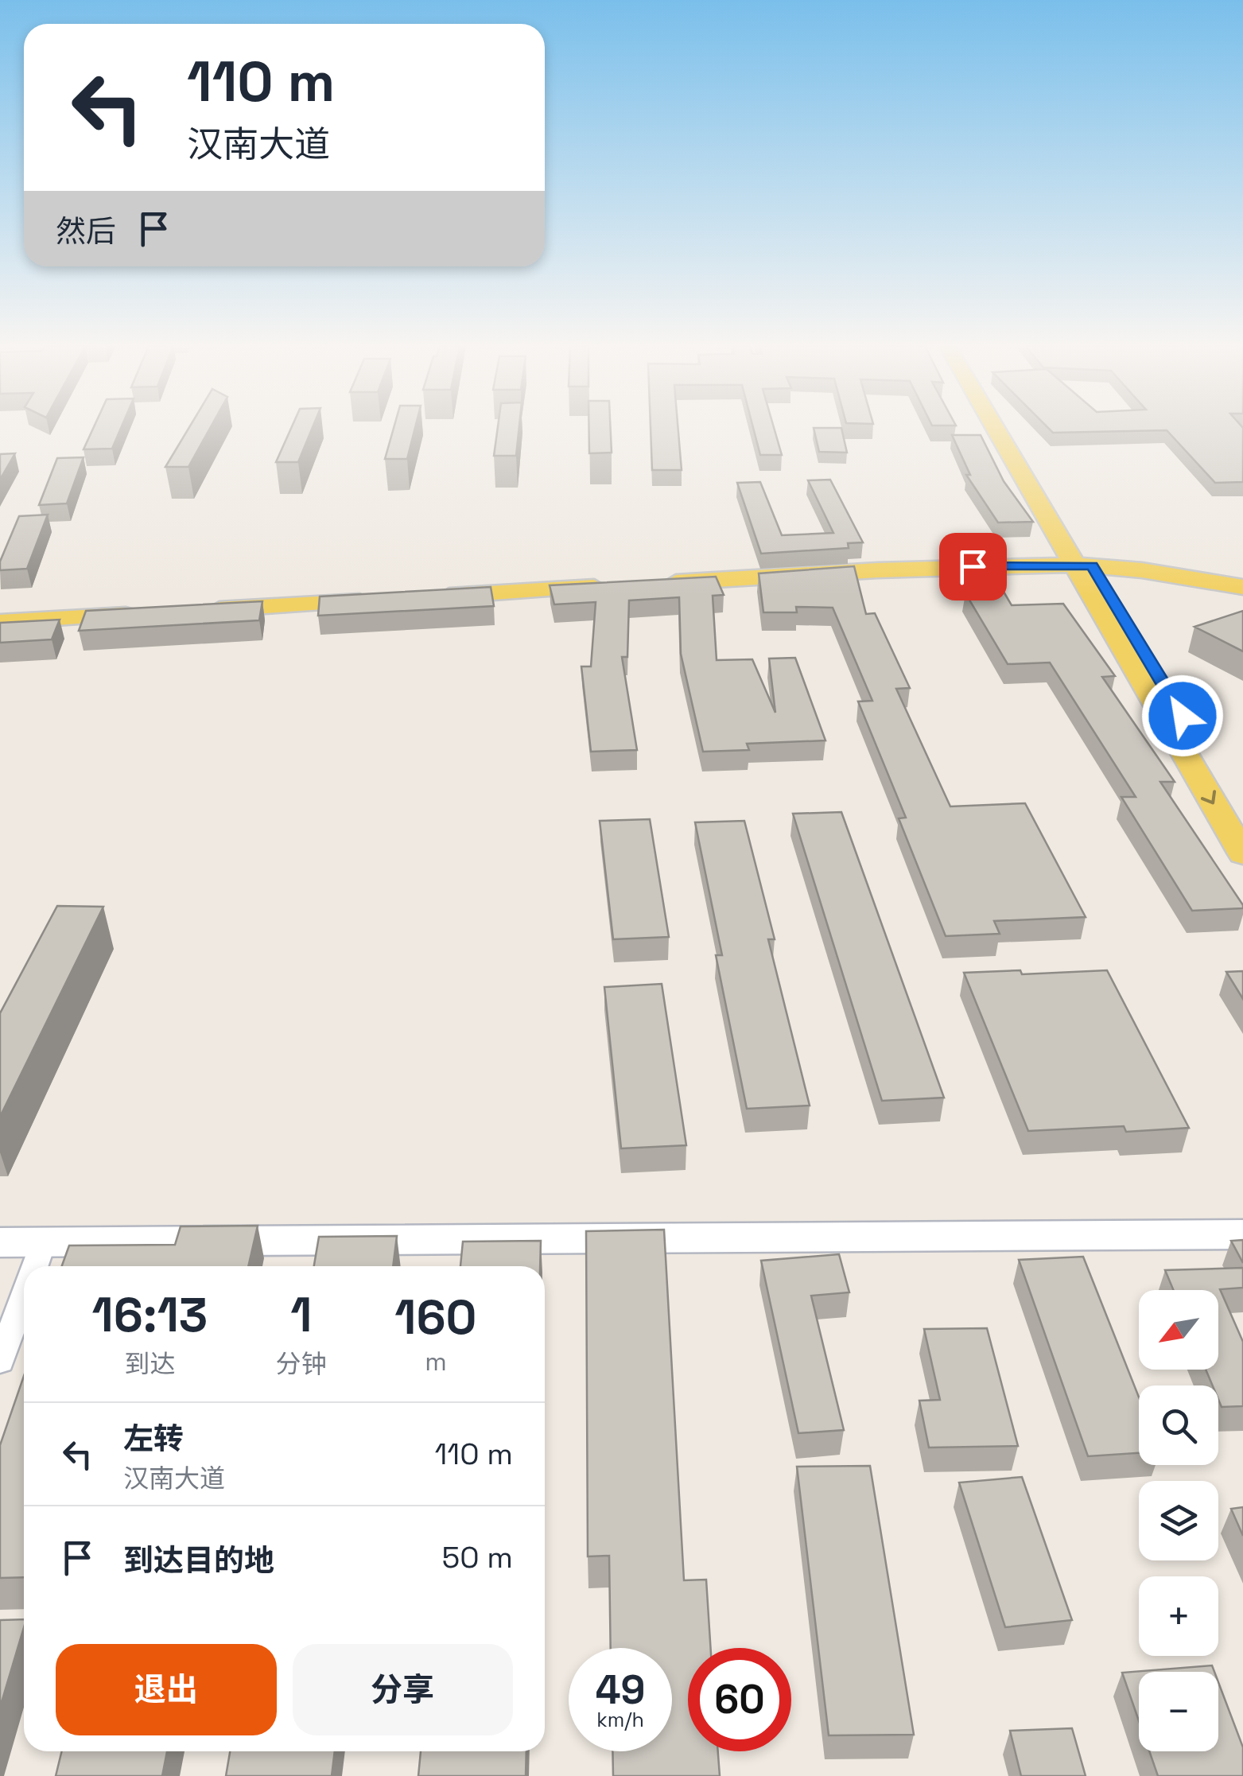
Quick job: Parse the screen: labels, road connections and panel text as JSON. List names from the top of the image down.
{
  "north": "bottom left",
  "page": {
    "turn": ["110 m", "汉南大道"],
    "then": "然后",
    "eta": [
      "16:13",
      "到达",
      "1",
      "分钟",
      "160",
      "m"
    ],
    "map_buttons": ["+", "−"],
    "list": [
      {
        "name": "左转",
        "note": "汉南大道",
        "value": "110 m"
      },
      {
        "name": "到达目的地",
        "value": "50 m"
      }
    ],
    "buttons": ["退出", "分享"],
    "speed": "49 km/h",
    "limit": "60"
  }
}
